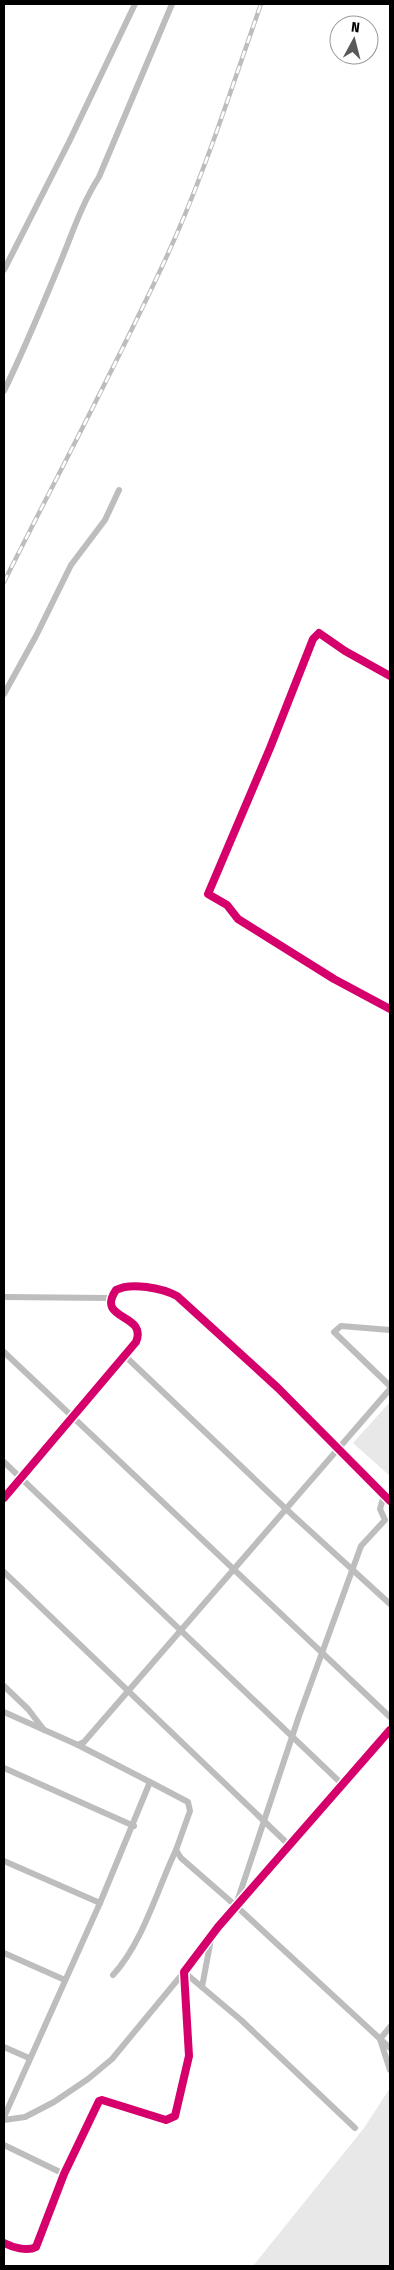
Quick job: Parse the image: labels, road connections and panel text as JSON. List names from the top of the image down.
{
  "north": "top"
}
